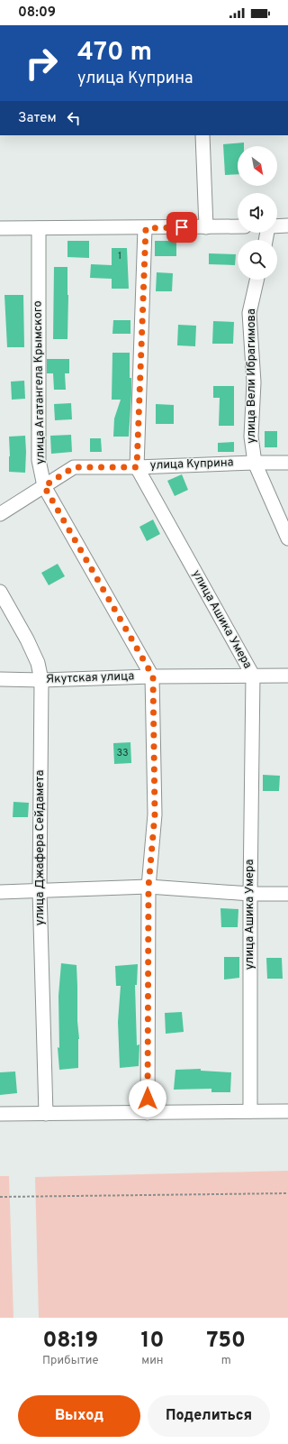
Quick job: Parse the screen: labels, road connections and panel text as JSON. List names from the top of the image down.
{
  "streets": {
    "street": [
      "улица Вели Ибрагимова",
      "улица Агатангела Крымского",
      "улица Куприна",
      "улица Ашика Умера",
      "Якутская улица",
      "улица Джафера Сейдамета"
    ]
  },
  "crossings": [
    ["улица Вели Ибрагимова", "улица Куприна"],
    ["улица Агатангела Крымского", "улица Куприна"],
    ["улица Агатангела Крымского", "Якутская улица"],
    ["улица Куприна", "улица Ашика Умера"],
    ["улица Ашика Умера", "Якутская улица"],
    ["Якутская улица", "улица Джафера Сейдамета"]
  ],
  "house_numbers": ["1", "33"],
  "north": "bottom right",
  "page": {
    "status": "08:09",
    "turn": ["470 m", "улица Куприна"],
    "then": "Затем",
    "eta": [
      "08:19",
      "Прибытие",
      "10",
      "мин",
      "750",
      "m"
    ],
    "buttons": ["Выход", "Поделиться"]
  }
}
